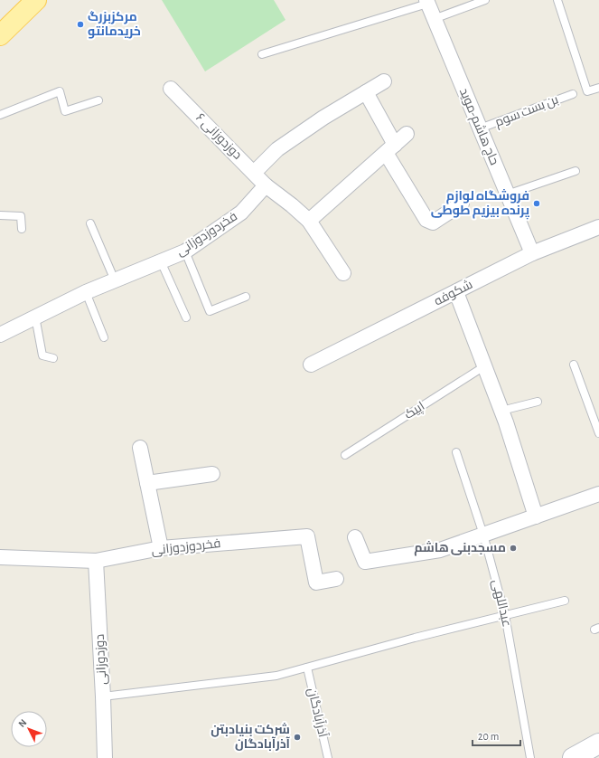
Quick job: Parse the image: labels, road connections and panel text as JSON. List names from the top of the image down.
{
  "streets": {
    "street": [
      "حاج هاشم-موید",
      "دوزدوزانی ۶",
      "فخردوزدوزانی",
      "شکوفه",
      "دوزدوزانی"
    ],
    "lane": [
      "بن بست سوم",
      "اپیک",
      "عبداللهی",
      "آذرآبادگان"
    ]
  },
  "crossings": [
    ["بن بست سوم", "حاج هاشم-موید"],
    ["حاج هاشم-موید", "شکوفه"],
    ["دوزدوزانی ۶", "فخردوزدوزانی"],
    ["فخردوزدوزانی", "دوزدوزانی"]
  ],
  "places": [
    "مرکزبزرگ خریدمانتو",
    "فروشگاه لوازم پرنده بیزیم طوطی",
    "مسجدبنی هاشم",
    "شرکت بنیادبتن آذرآبادگان"
  ],
  "scale_bar": "20 m",
  "north": "top left"
}
